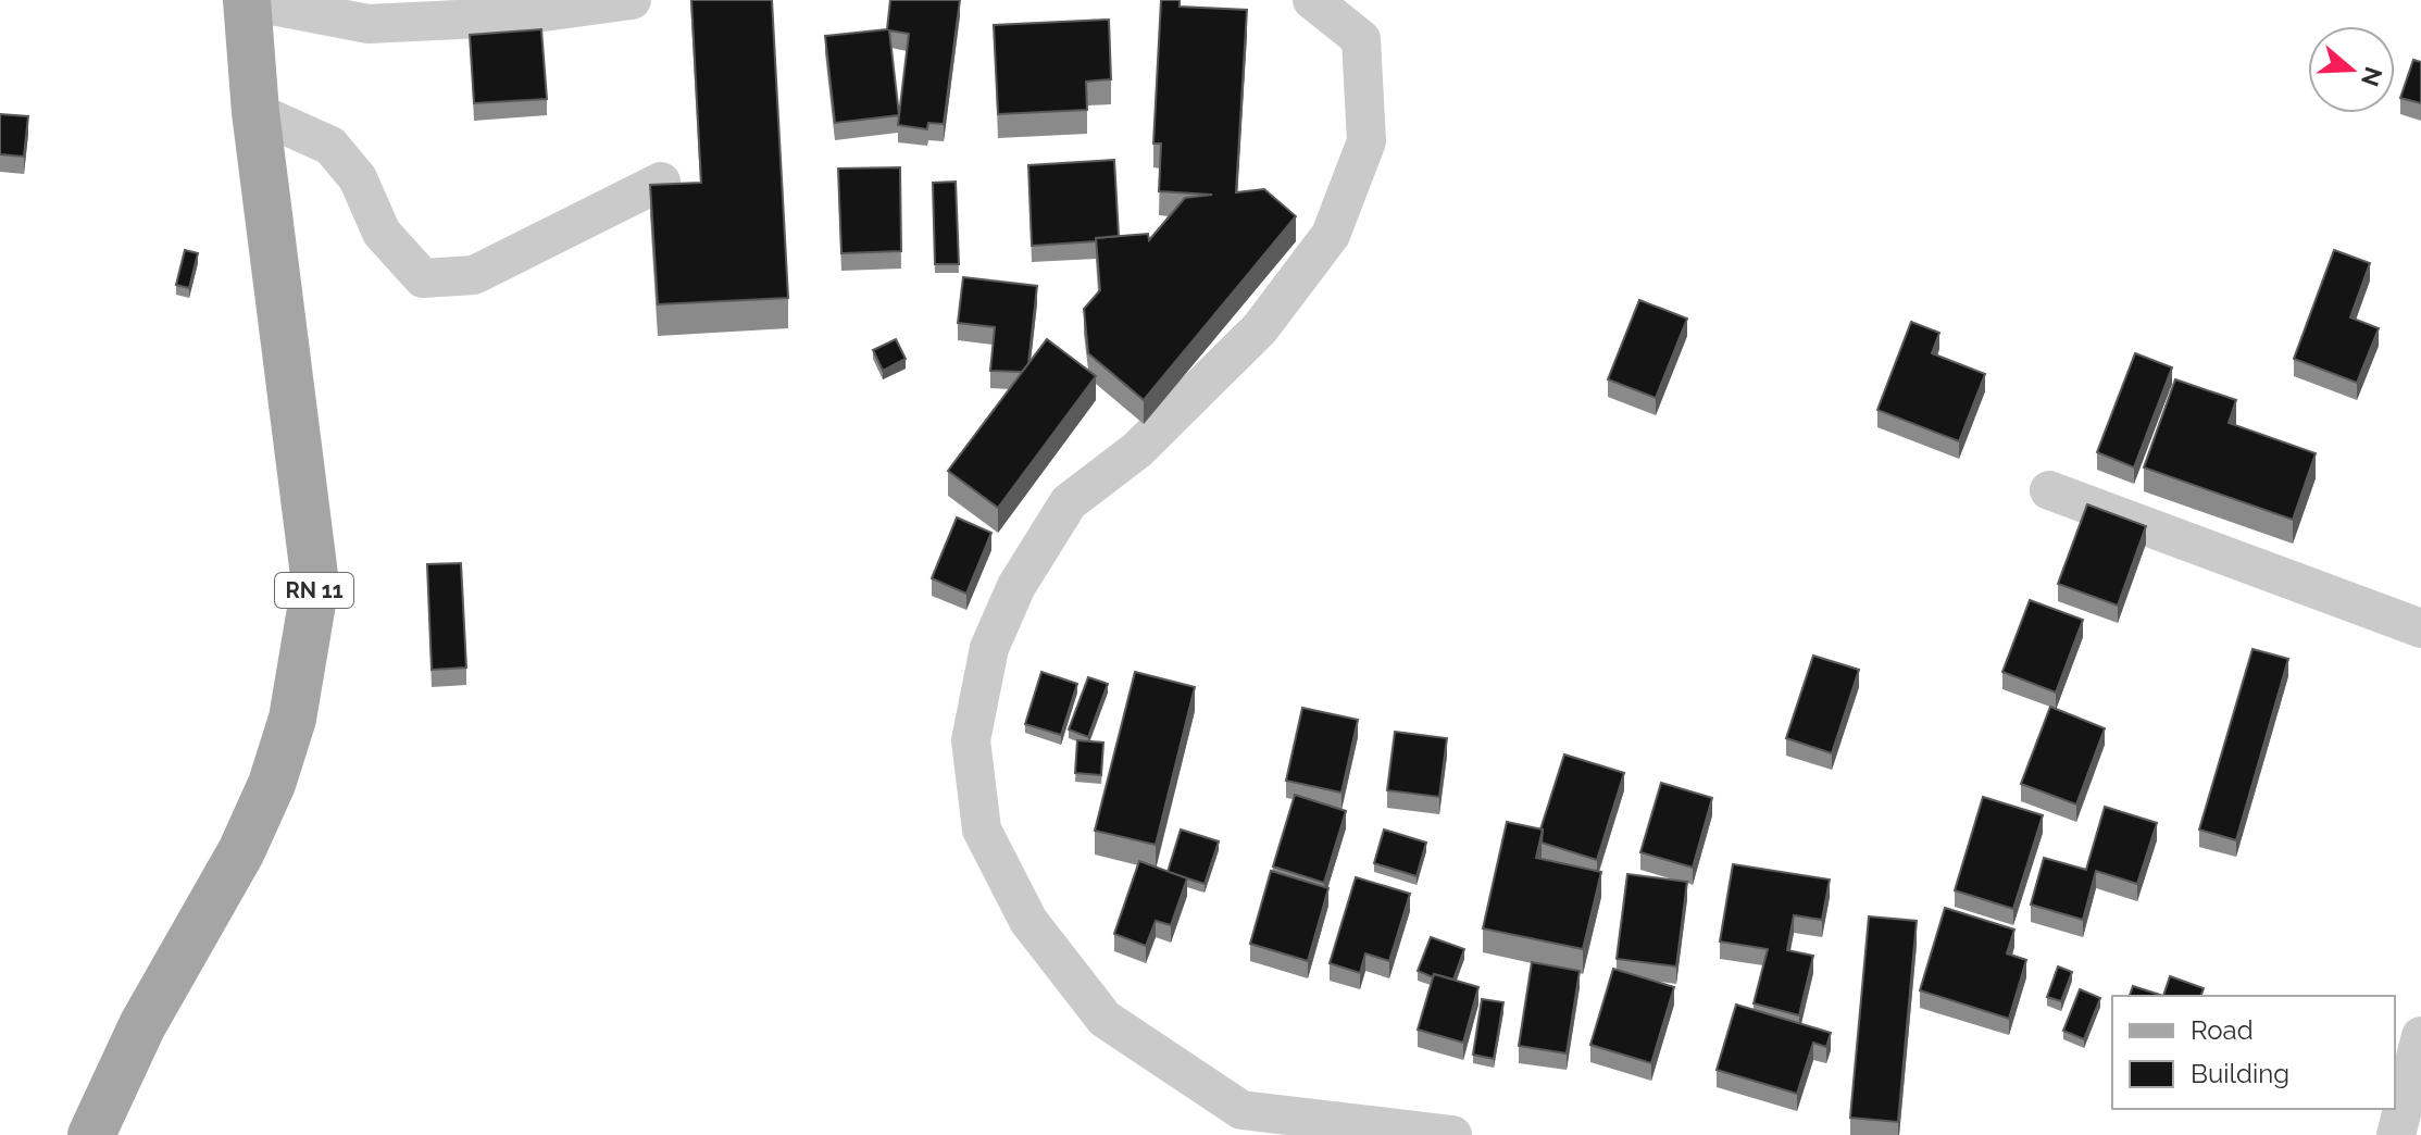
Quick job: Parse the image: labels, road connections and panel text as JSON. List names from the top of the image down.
{
  "streets": {
    "main road": ["RN 11"]
  },
  "legend": ["Road", "Building"],
  "north": "right"
}
